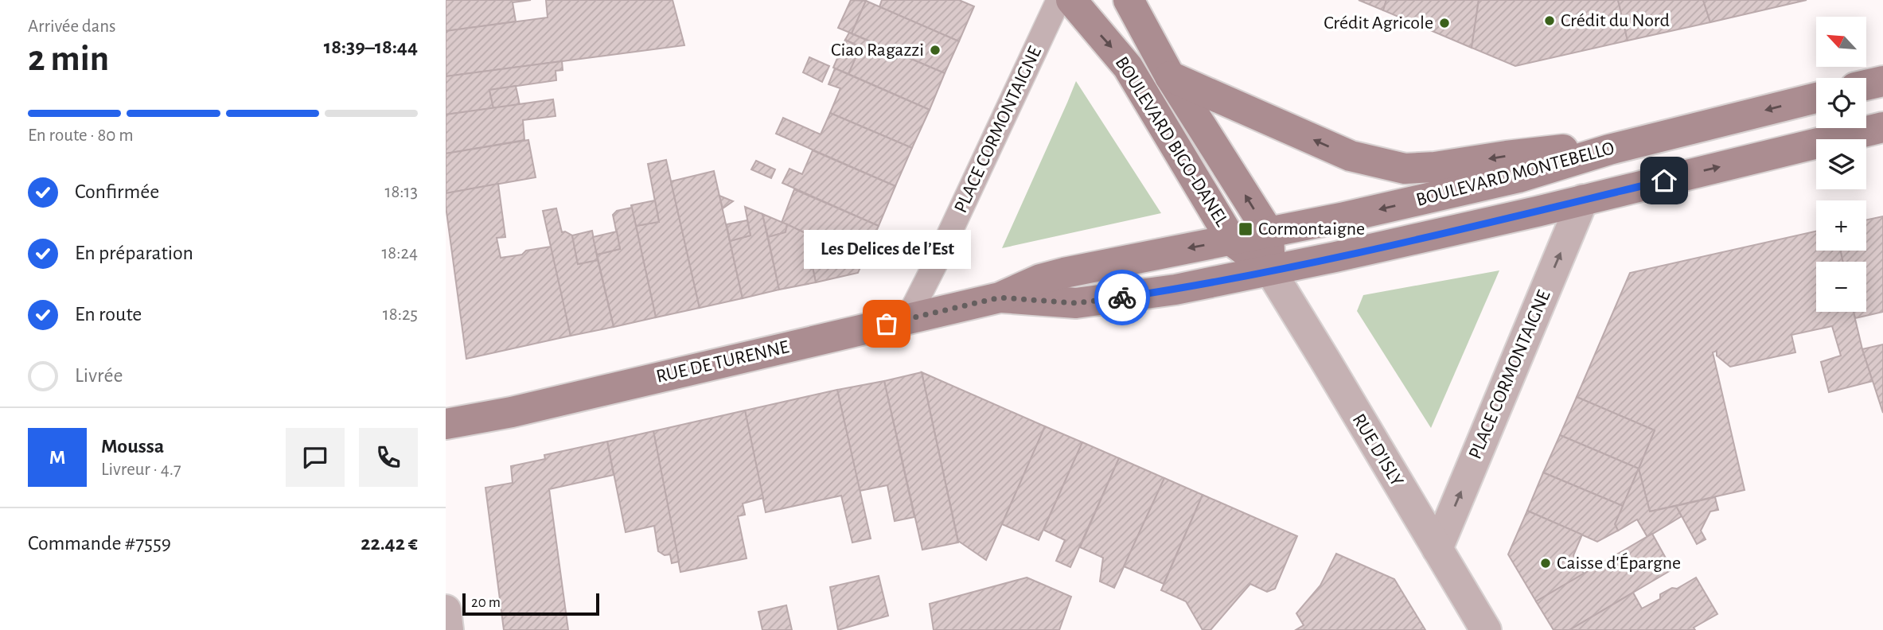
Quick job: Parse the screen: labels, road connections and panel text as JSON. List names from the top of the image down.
{
  "streets": {
    "main road": ["BOULEVARD BIGO-DANEL", "BOULEVARD MONTEBELLO", "RUE DE TURENNE"],
    "street": ["PLACE CORMONTAIGNE", "RUE D'ISLY"]
  },
  "crossings": [
    ["PLACE CORMONTAIGNE", "BOULEVARD MONTEBELLO"],
    ["PLACE CORMONTAIGNE", "RUE DE TURENNE"],
    ["PLACE CORMONTAIGNE", "RUE D'ISLY"],
    ["BOULEVARD BIGO-DANEL", "BOULEVARD MONTEBELLO"],
    ["BOULEVARD BIGO-DANEL", "RUE DE TURENNE"],
    ["BOULEVARD BIGO-DANEL", "RUE D'ISLY"],
    ["BOULEVARD MONTEBELLO", "RUE DE TURENNE"],
    ["BOULEVARD MONTEBELLO", "RUE D'ISLY"],
    ["RUE DE TURENNE", "RUE D'ISLY"]
  ],
  "one_way": ["PLACE CORMONTAIGNE"],
  "places": {
    "other": [
      "Crédit du Nord",
      "Crédit Agricole",
      "Ciao Ragazzi",
      "Les Delices de l’Est",
      "Caisse d'Épargne"
    ],
    "transit": ["Cormontaigne"]
  },
  "scale_bar": "20 m",
  "north": "top left",
  "page": {
    "heading": ["2 min", "Arrivée dans", "18:39–18:44"],
    "panel": [
      "Moussa",
      "Livreur · 4.7",
      "Commande #7559",
      "22.42 €"
    ],
    "map_buttons": ["+", "−"],
    "bar": "En route · 80 m",
    "list": [
      ["Confirmée", "18:13"],
      ["En préparation", "18:24"],
      ["En route", "18:25"],
      "Livrée"
    ],
    "bubble": "Les Delices de l’Est",
    "round": "M",
    "scale": "20 m"
  }
}
